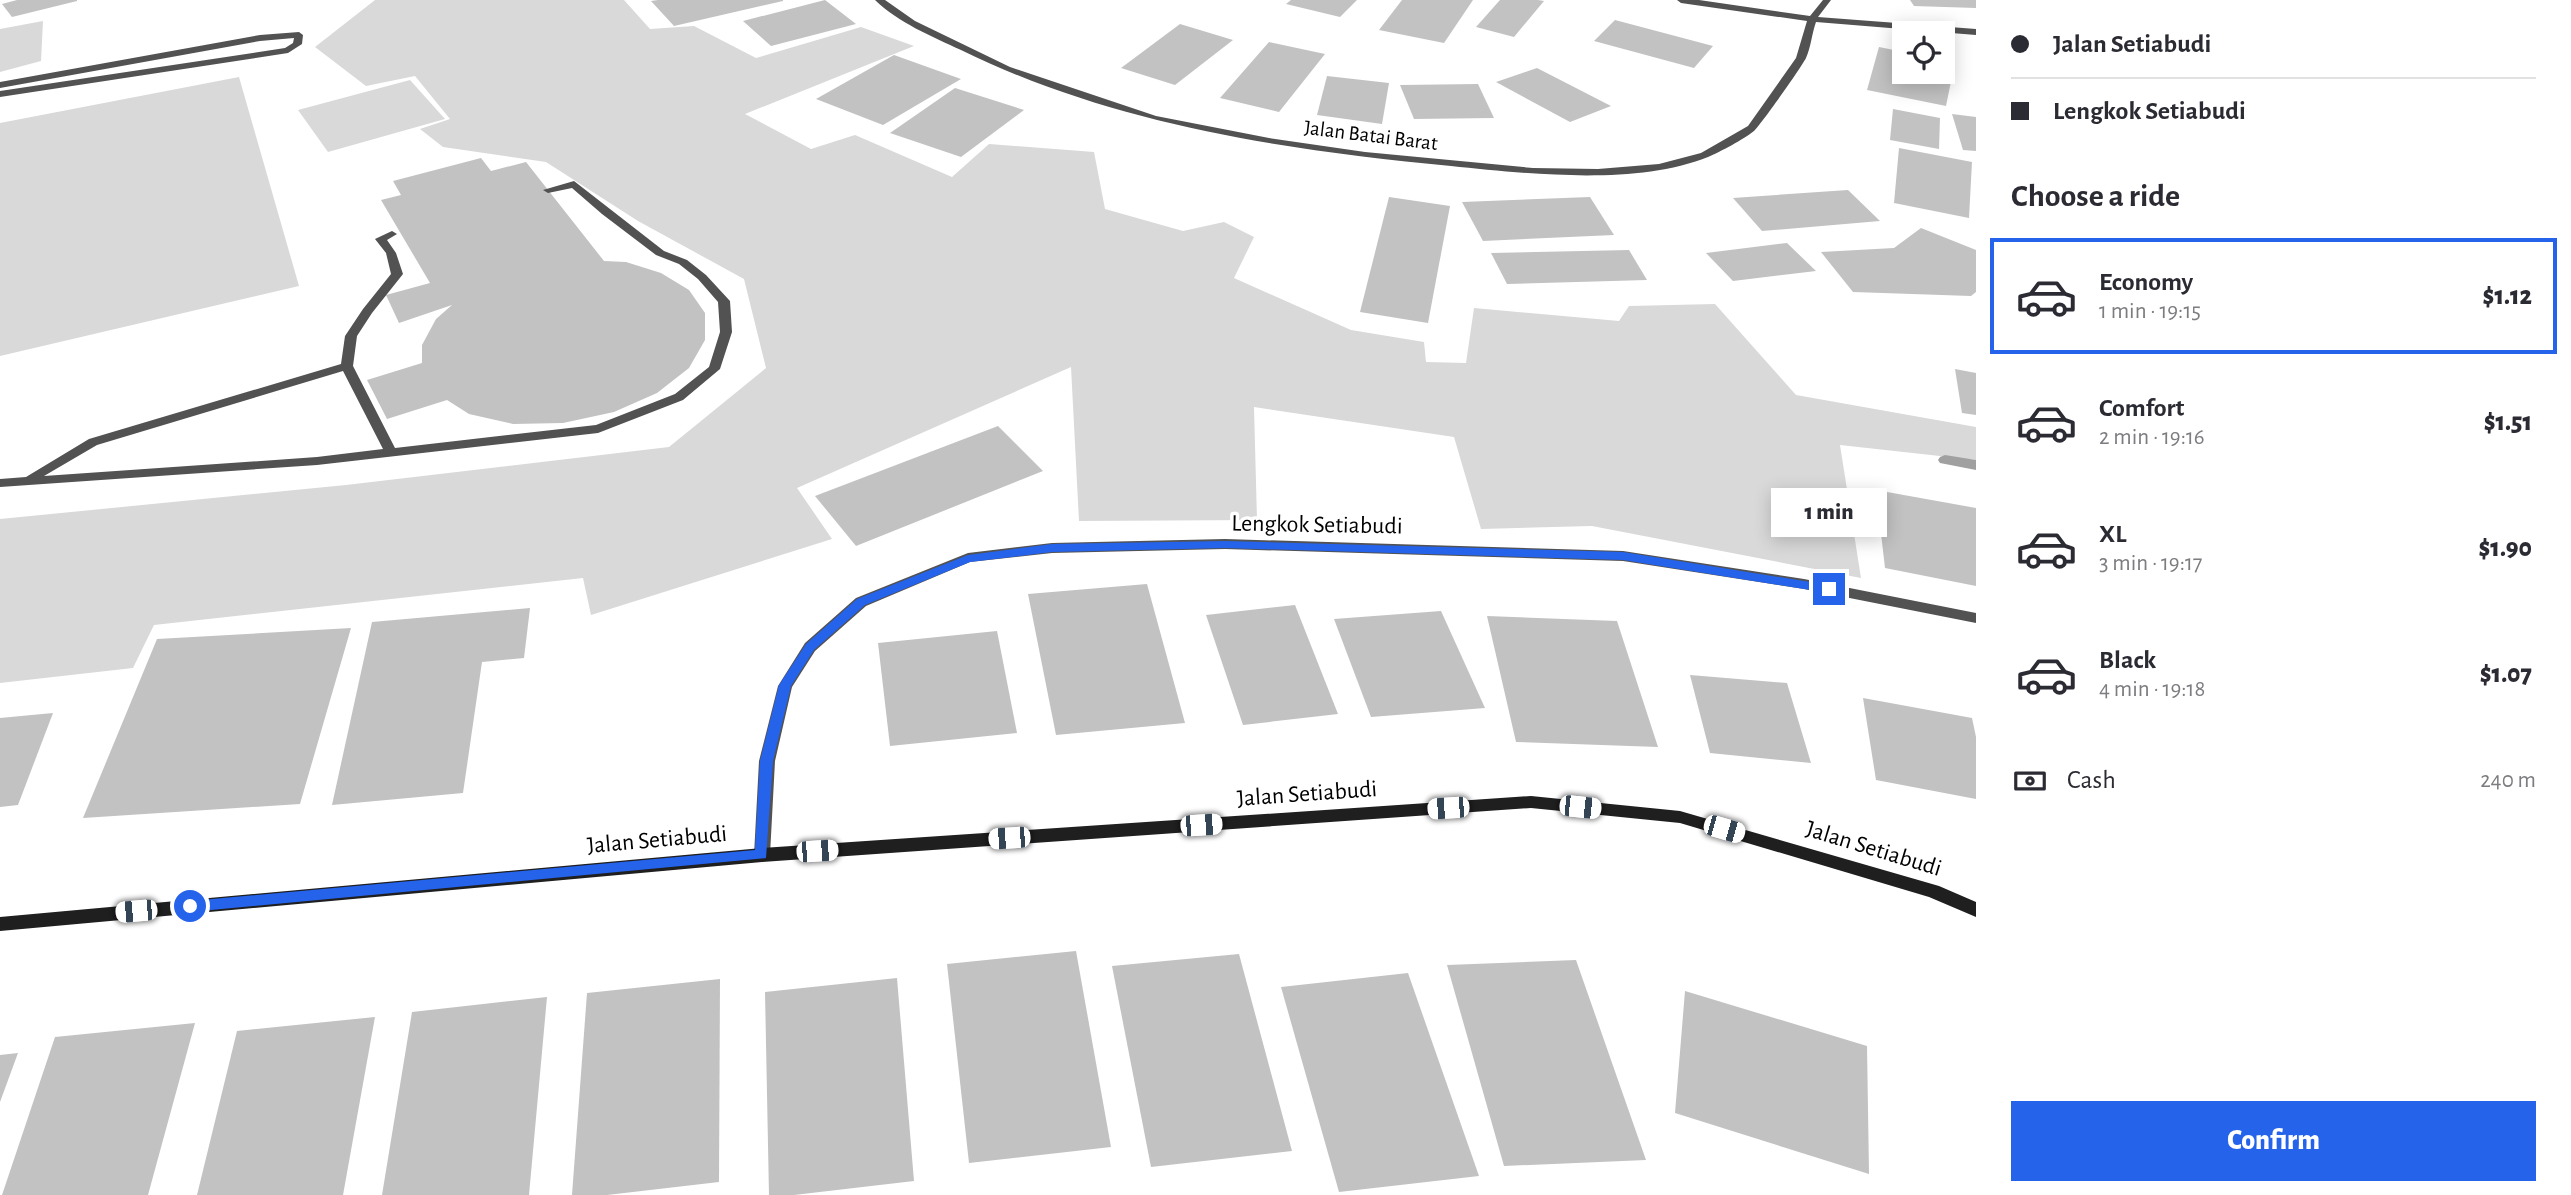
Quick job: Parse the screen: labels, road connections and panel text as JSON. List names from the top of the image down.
{
  "streets": {
    "street": ["Jalan Batai Barat", "Lengkok Setiabudi", "Jalan Setiabudi"]
  },
  "crossings": [
    ["Lengkok Setiabudi", "Jalan Setiabudi"]
  ],
  "page": {
    "banner": ["Jalan Setiabudi", "Lengkok Setiabudi"],
    "heading": "Choose a ride",
    "list": [
      {
        "name": "Economy",
        "note": "1 min · 19:15",
        "value": "$1.12"
      },
      {
        "name": "Comfort",
        "note": "2 min · 19:16",
        "value": "$1.51"
      },
      {
        "name": "XL",
        "note": "3 min · 19:17",
        "value": "$1.90"
      },
      {
        "name": "Black",
        "note": "4 min · 19:18",
        "value": "$1.07"
      }
    ],
    "bubble": "1 min",
    "pay": ["Cash", "240 m"],
    "buttons": "Confirm"
  }
}
